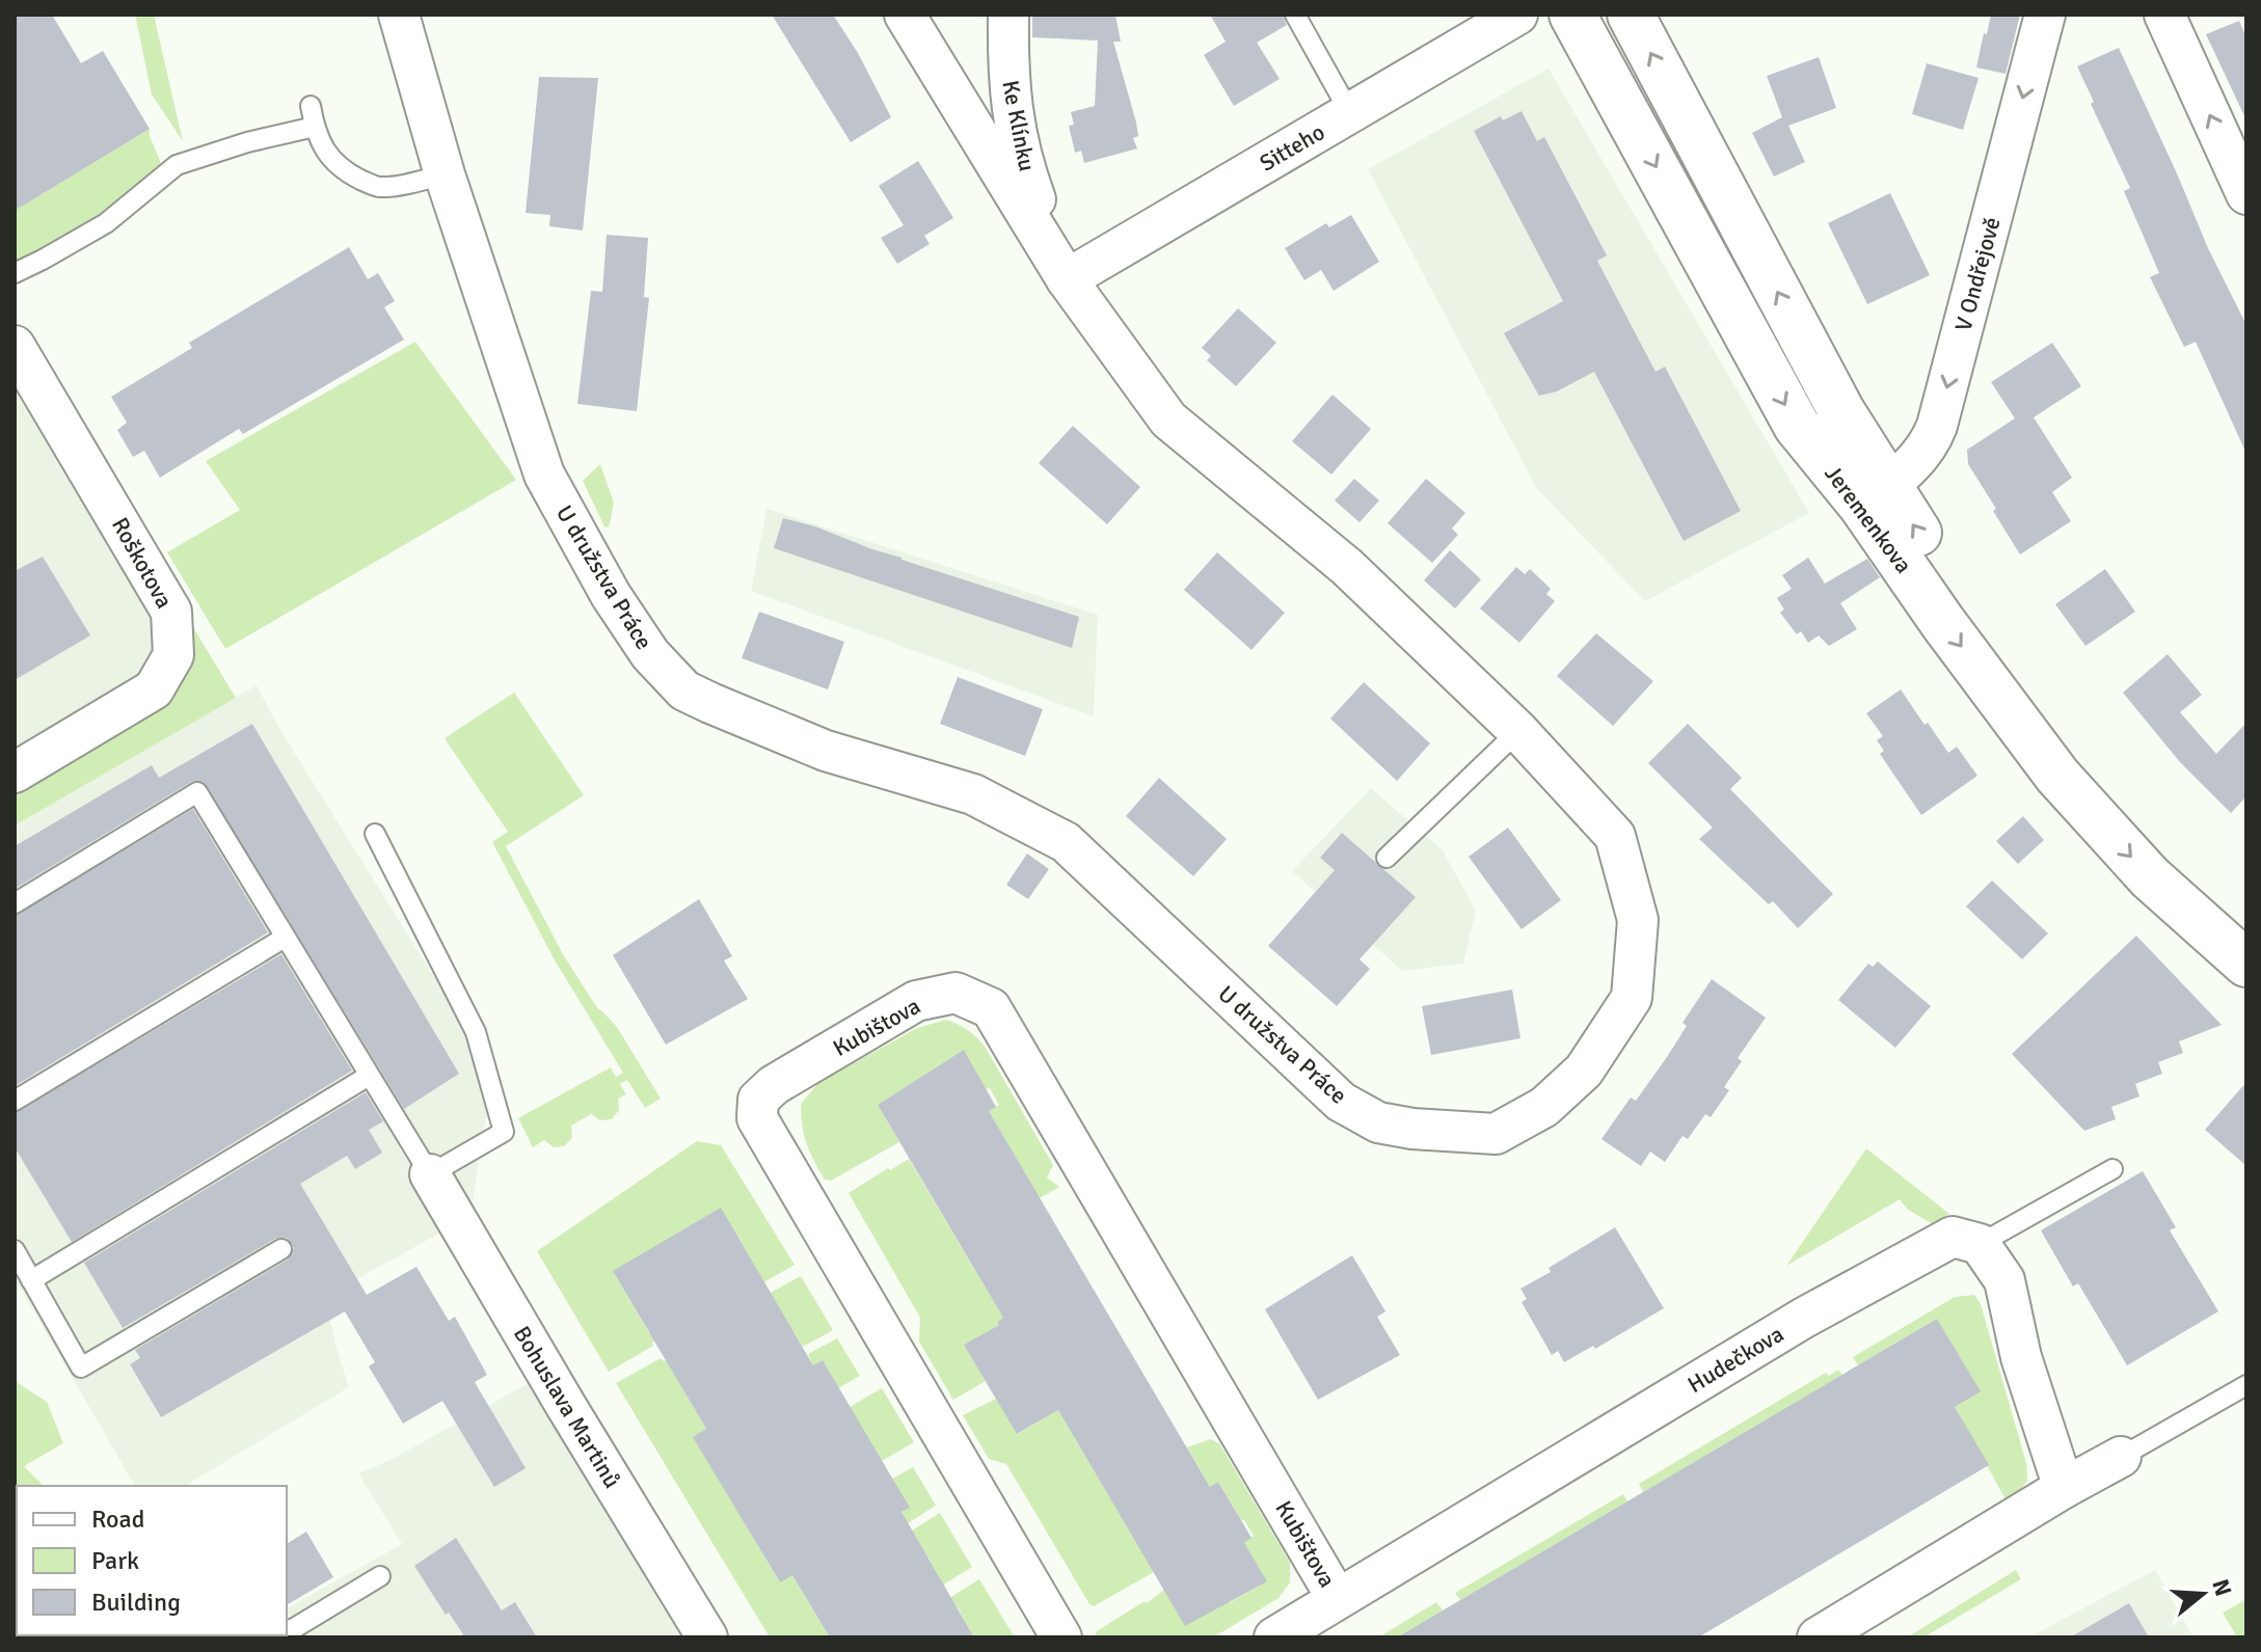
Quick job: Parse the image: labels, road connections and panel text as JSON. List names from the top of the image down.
{
  "streets": {
    "street": [
      "Ke Klínku",
      "Sitteho",
      "V Ondřejově",
      "Jeremenkova",
      "Roškotova",
      "U družstva Práce",
      "Kubištova",
      "Hudečkova",
      "Bohuslava Martinů"
    ]
  },
  "crossings": [
    ["Ke Klínku", "Sitteho"],
    ["Ke Klínku", "U družstva Práce"],
    ["Sitteho", "U družstva Práce"],
    ["V Ondřejově", "Jeremenkova"],
    ["Kubištova", "Hudečkova"]
  ],
  "one_way": ["V Ondřejově"],
  "legend": ["Road", "Park", "Building"],
  "north": "right"
}
